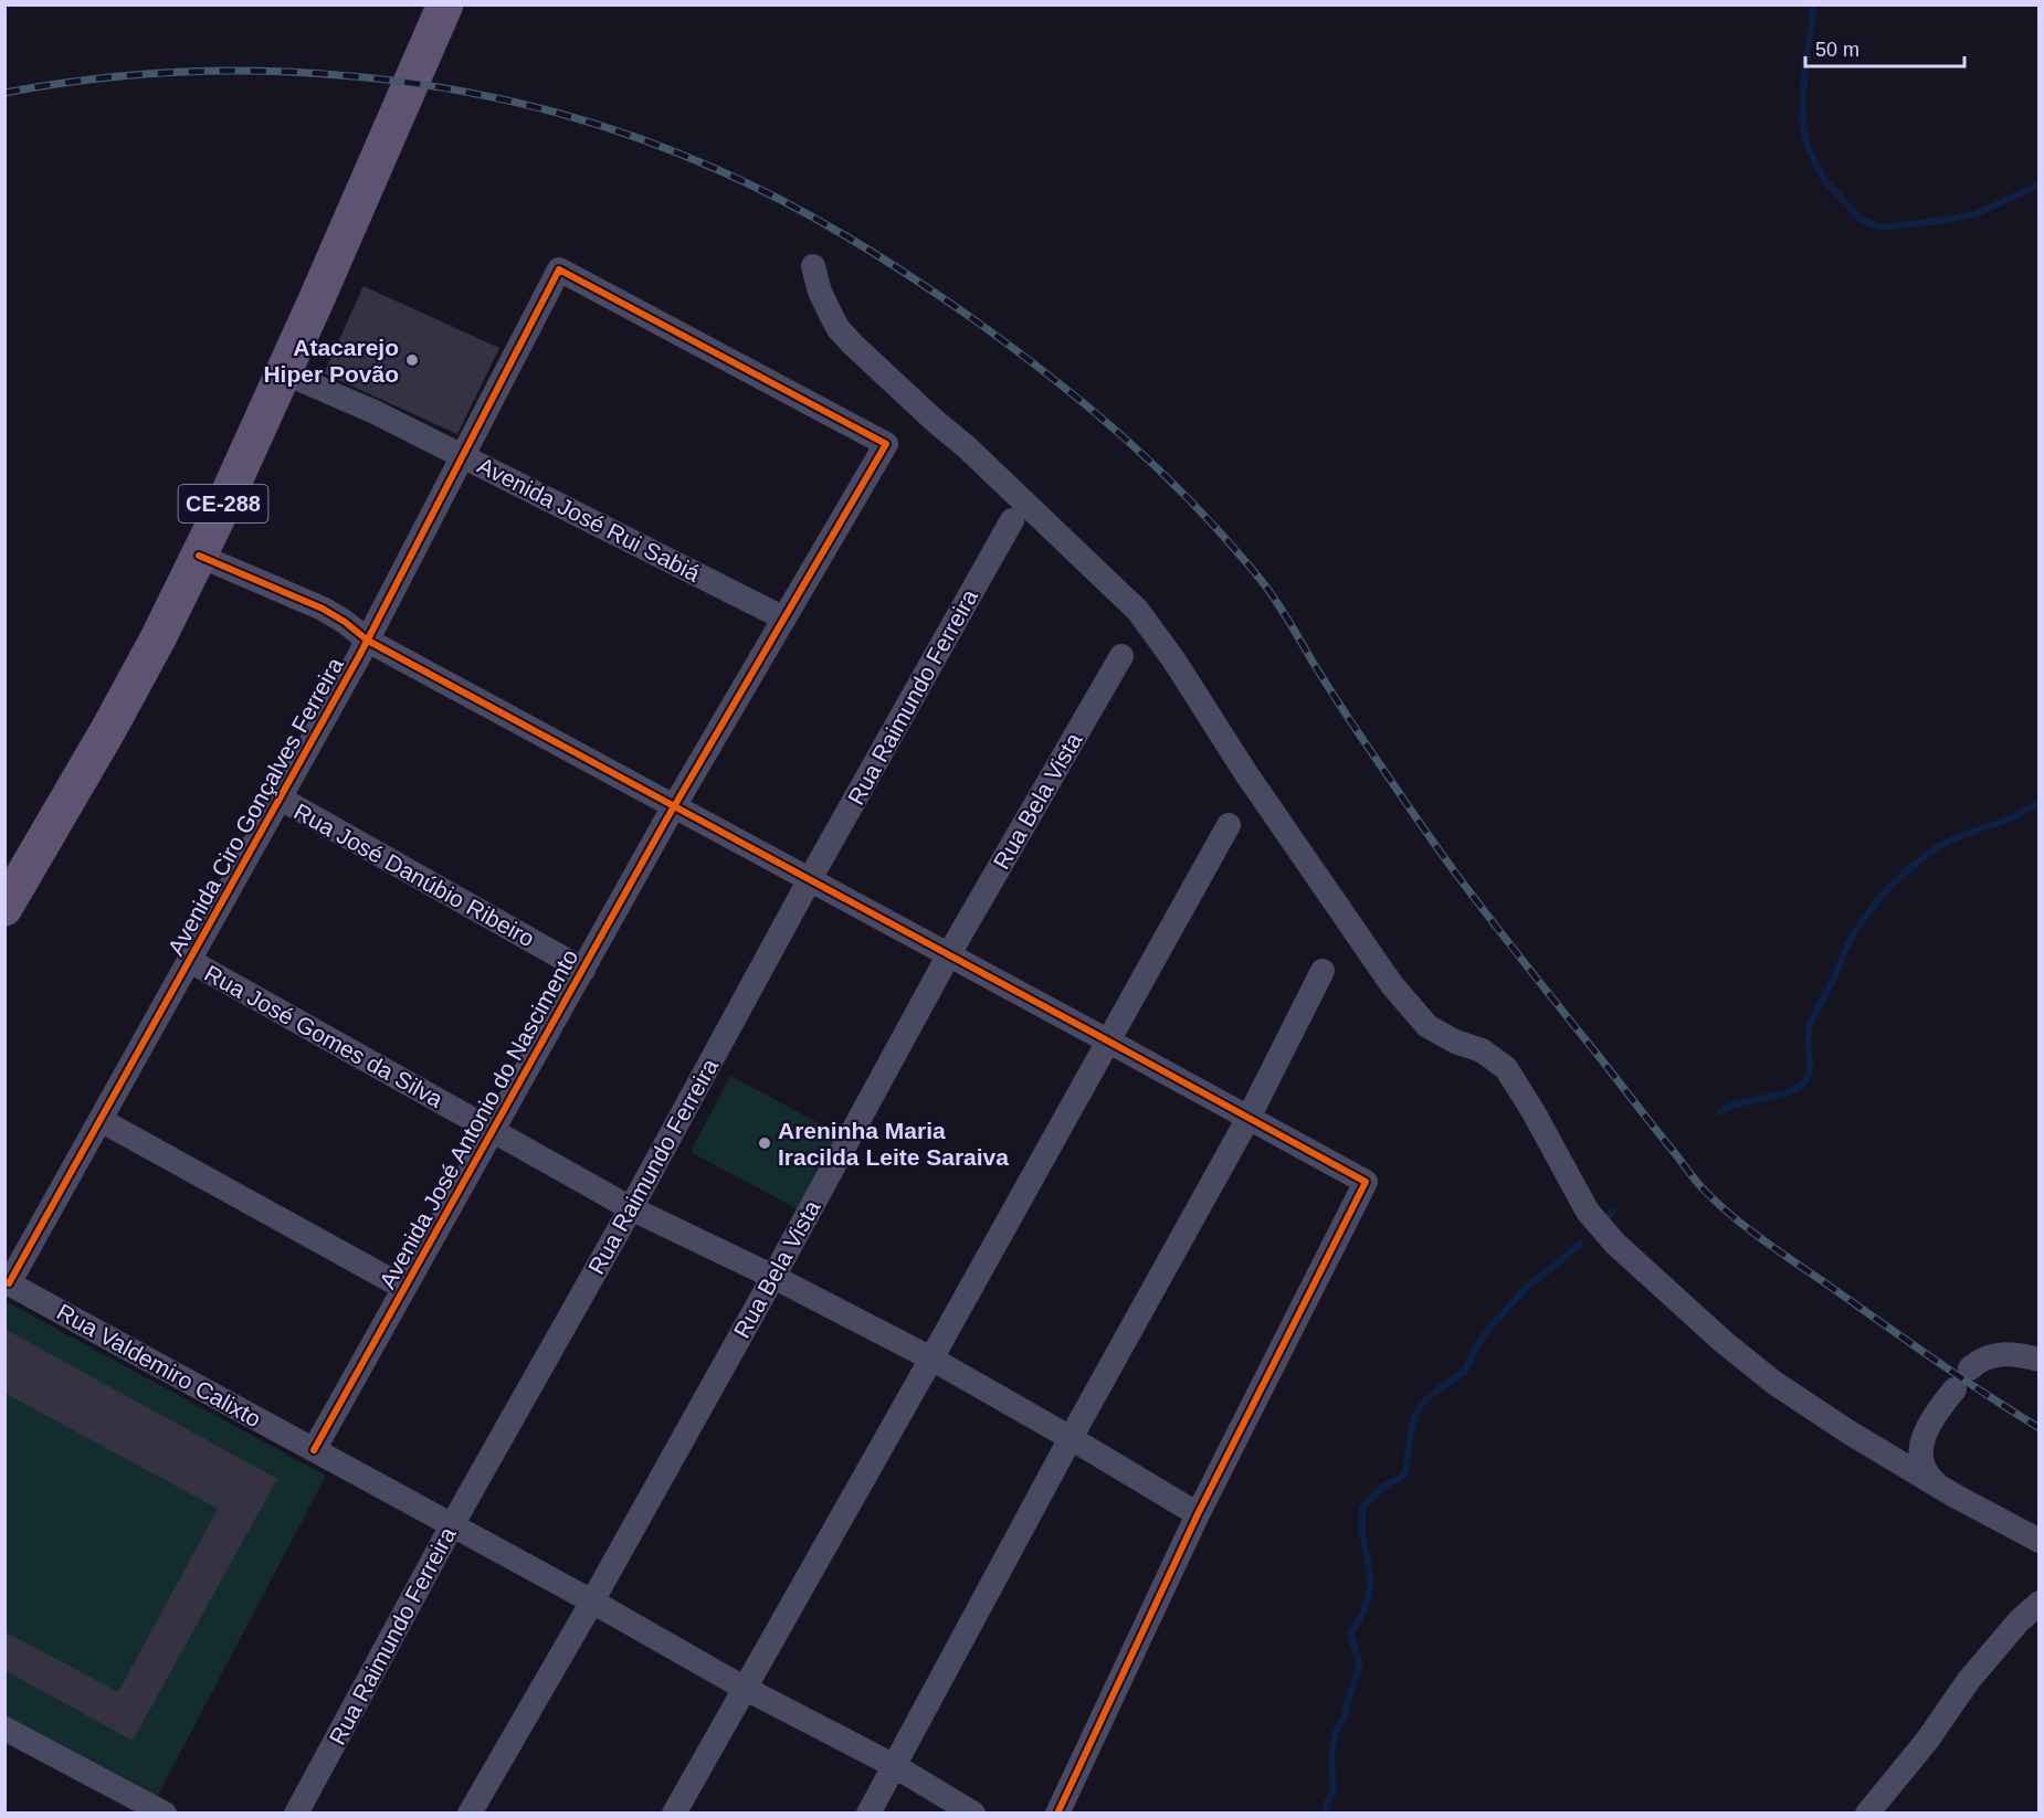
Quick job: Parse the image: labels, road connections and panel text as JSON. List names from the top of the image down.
{
  "streets": {
    "main road": ["CE-288"],
    "street": [
      "Avenida José Rui Sabiá",
      "Rua Raimundo Ferreira",
      "Rua Bela Vista",
      "Avenida Ciro Gonçalves Ferreira",
      "Rua José Danúbio Ribeiro",
      "Rua José Gomes da Silva",
      "Avenida José Antonio do Nascimento",
      "Rua Valdemiro Calixto"
    ]
  },
  "crossings": [
    ["CE-288", "Avenida José Rui Sabiá"],
    ["Avenida José Rui Sabiá", "Avenida Ciro Gonçalves Ferreira"],
    ["Avenida José Rui Sabiá", "Avenida José Antonio do Nascimento"],
    ["Rua Raimundo Ferreira", "Rua José Gomes da Silva"],
    ["Rua Raimundo Ferreira", "Rua Valdemiro Calixto"],
    ["Rua Bela Vista", "Rua José Gomes da Silva"],
    ["Rua Bela Vista", "Rua Valdemiro Calixto"],
    ["Avenida Ciro Gonçalves Ferreira", "Rua José Danúbio Ribeiro"],
    ["Avenida Ciro Gonçalves Ferreira", "Rua José Gomes da Silva"],
    ["Avenida Ciro Gonçalves Ferreira", "Avenida José Antonio do Nascimento"],
    ["Avenida Ciro Gonçalves Ferreira", "Rua Valdemiro Calixto"],
    ["Rua José Danúbio Ribeiro", "Avenida José Antonio do Nascimento"],
    ["Rua José Gomes da Silva", "Avenida José Antonio do Nascimento"],
    ["Avenida José Antonio do Nascimento", "Rua Valdemiro Calixto"]
  ],
  "places": ["Atacarejo Hiper Povão", "Areninha Maria Iracilda Leite Saraiva"],
  "scale_bar": "50 m"
}
